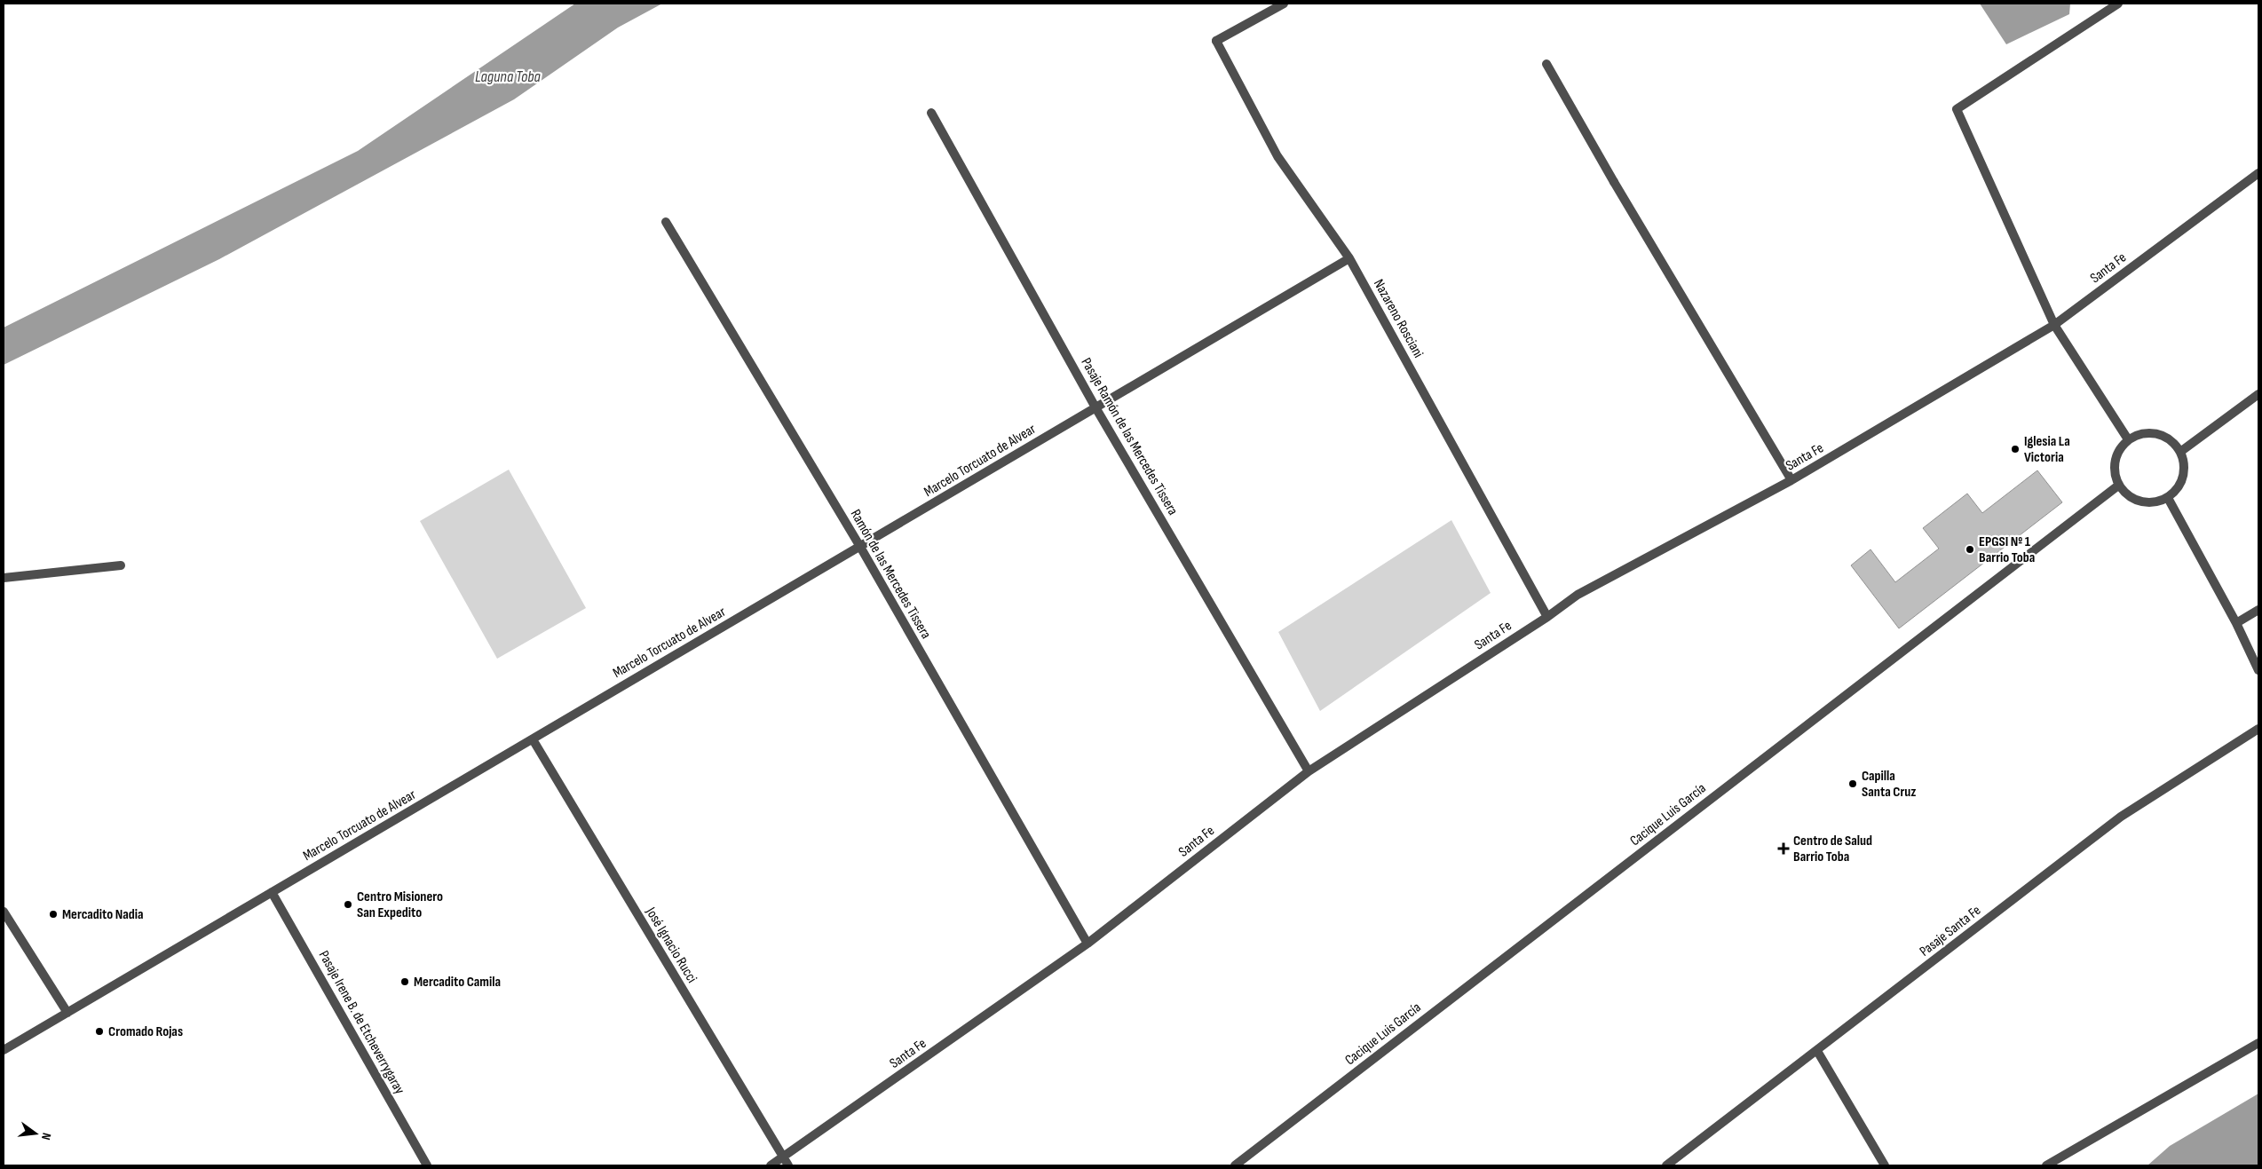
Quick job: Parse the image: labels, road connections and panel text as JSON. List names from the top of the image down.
{
  "streets": {
    "street": [
      "Santa Fe",
      "Nazareno Rosciani",
      "Pasaje Ramón de las Mercedes Tissera",
      "Marcelo Torcuato de Alvear",
      "Ramón de las Mercedes Tissera",
      "Cacique Luis García",
      "Pasaje Santa Fe",
      "José Ignacio Rucci",
      "Pasaje Irene B. de Etcheverrygaray"
    ]
  },
  "crossings": [
    ["Santa Fe", "Nazareno Rosciani"],
    ["Santa Fe", "Pasaje Ramón de las Mercedes Tissera"],
    ["Santa Fe", "Ramón de las Mercedes Tissera"],
    ["Santa Fe", "José Ignacio Rucci"],
    ["Nazareno Rosciani", "Marcelo Torcuato de Alvear"],
    ["Pasaje Ramón de las Mercedes Tissera", "Marcelo Torcuato de Alvear"],
    ["Marcelo Torcuato de Alvear", "Ramón de las Mercedes Tissera"],
    ["Marcelo Torcuato de Alvear", "José Ignacio Rucci"],
    ["Marcelo Torcuato de Alvear", "Pasaje Irene B. de Etcheverrygaray"]
  ],
  "water": ["Laguna Toba"],
  "places": {
    "other": [
      "Iglesia La Victoria",
      "EPGSI Nº 1 Barrio Toba",
      "Capilla Santa Cruz",
      "Centro Misionero San Expedito",
      "Mercadito Nadia",
      "Mercadito Camila",
      "Cromado Rojas"
    ],
    "health": ["Centro de Salud Barrio Toba"]
  },
  "north": "right"
}
